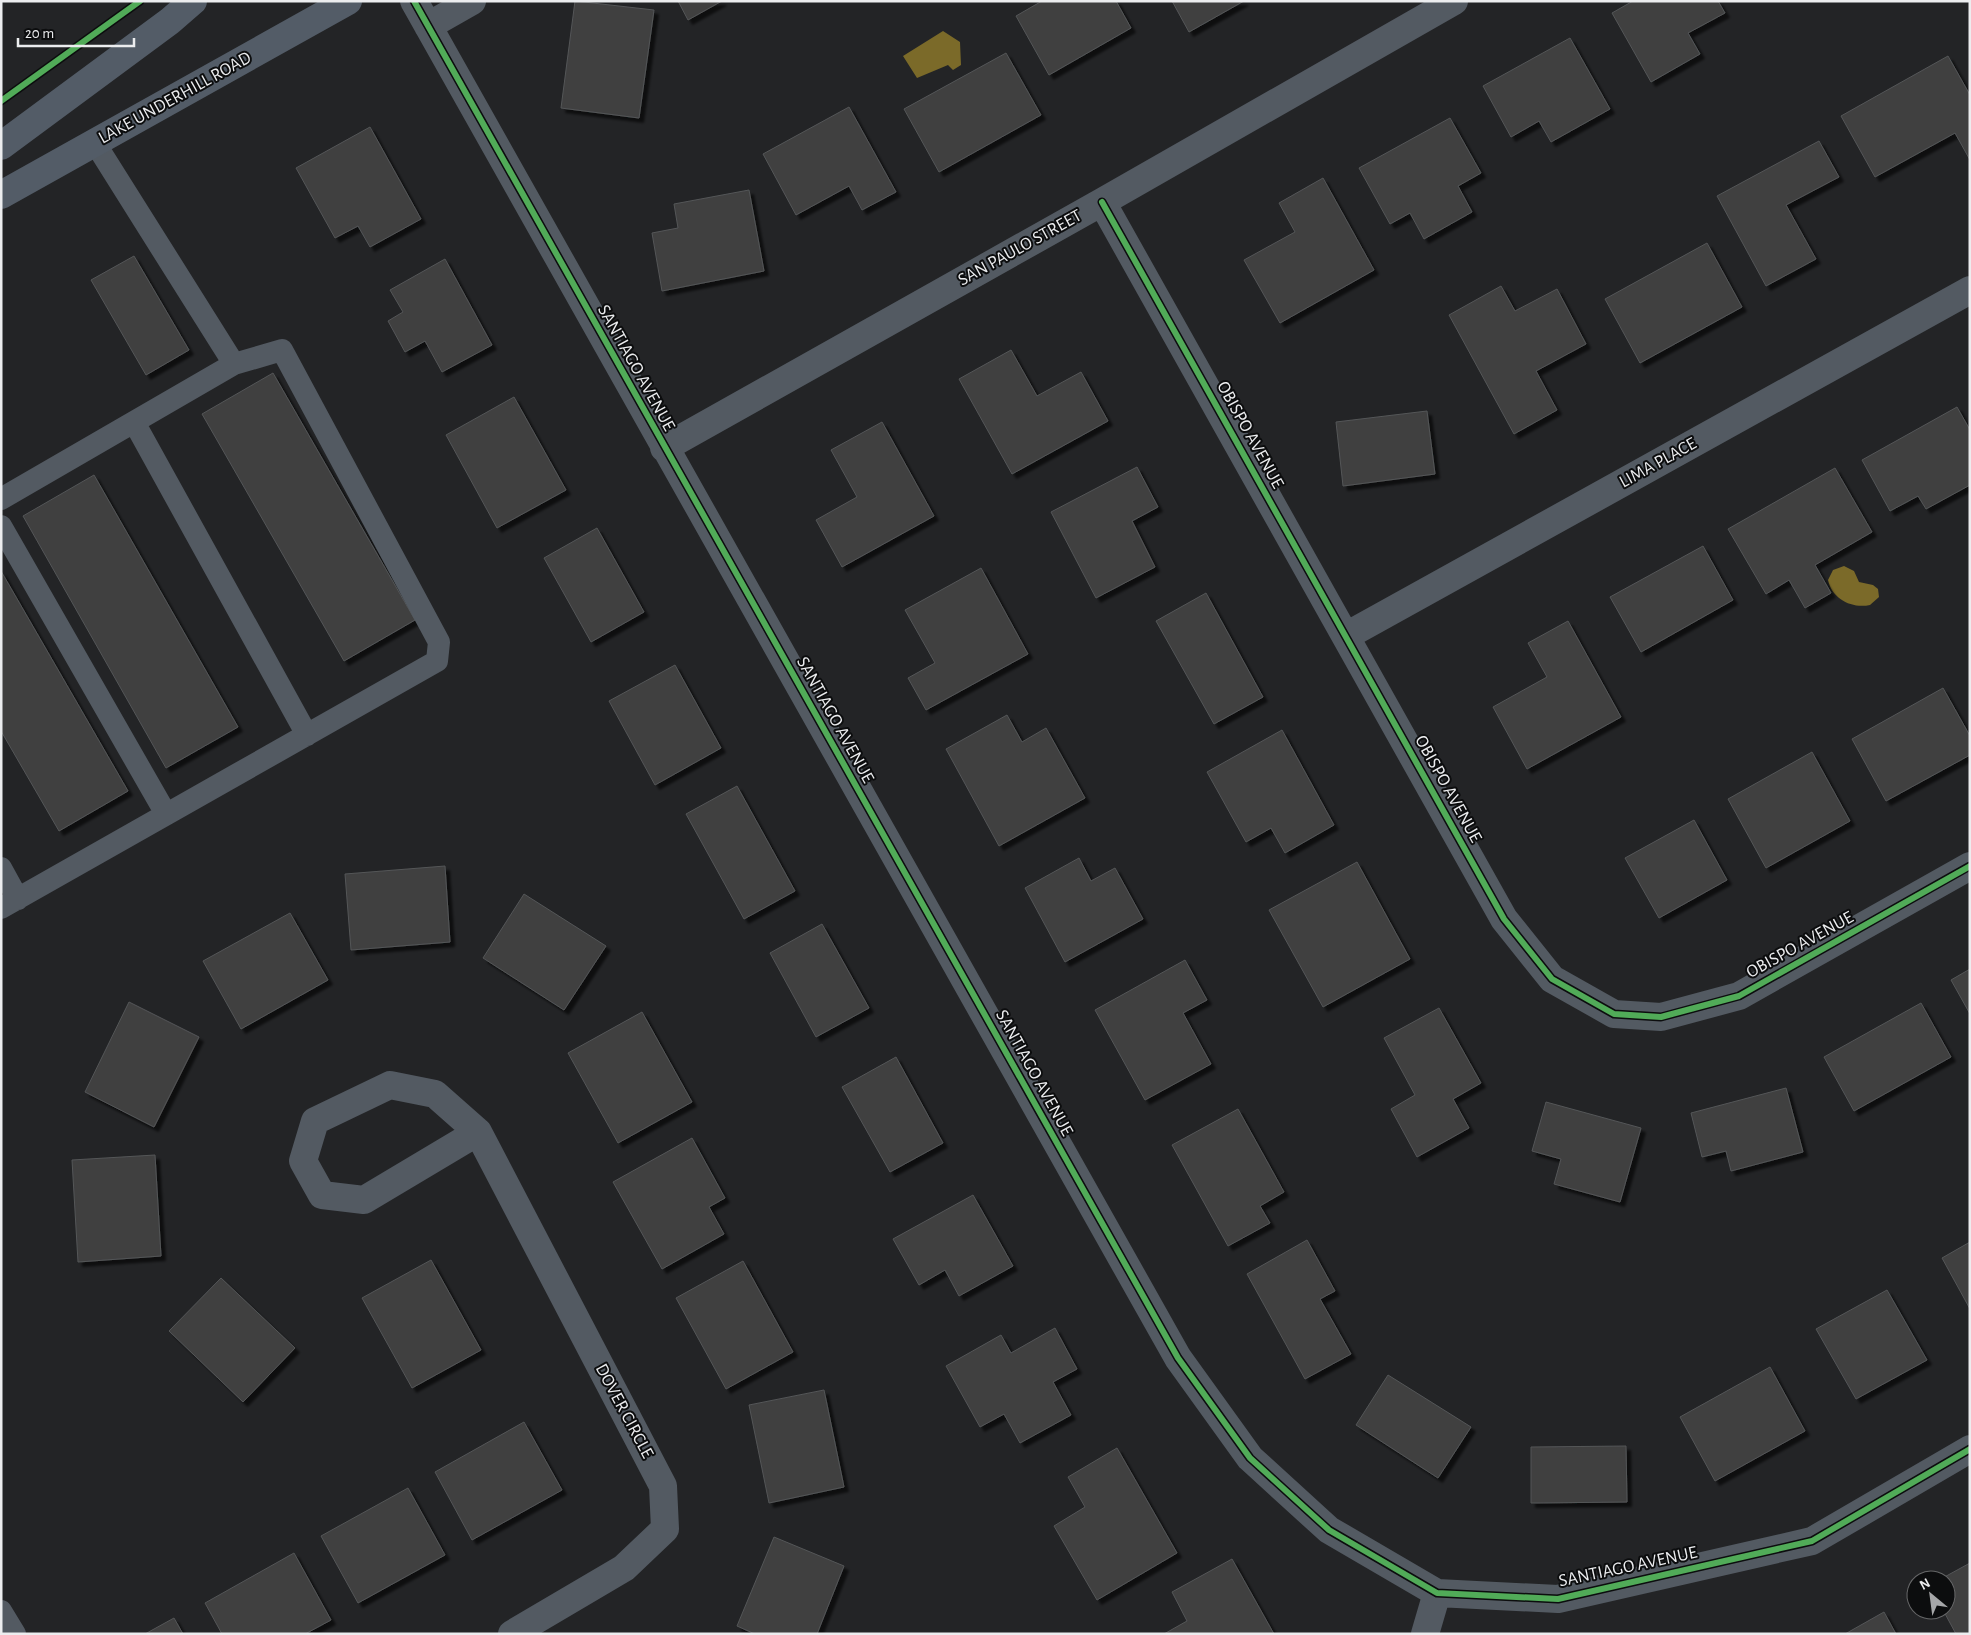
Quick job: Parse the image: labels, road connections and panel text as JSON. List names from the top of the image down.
{
  "streets": {
    "main road": ["LAKE UNDERHILL ROAD"],
    "street": [
      "SAN PAULO STREET",
      "SANTIAGO AVENUE",
      "OBISPO AVENUE",
      "LIMA PLACE",
      "DOVER CIRCLE"
    ]
  },
  "crossings": [
    ["SAN PAULO STREET", "SANTIAGO AVENUE"],
    ["SAN PAULO STREET", "OBISPO AVENUE"],
    ["OBISPO AVENUE", "LIMA PLACE"]
  ],
  "scale_bar": "20 m",
  "north": "top left"
}
